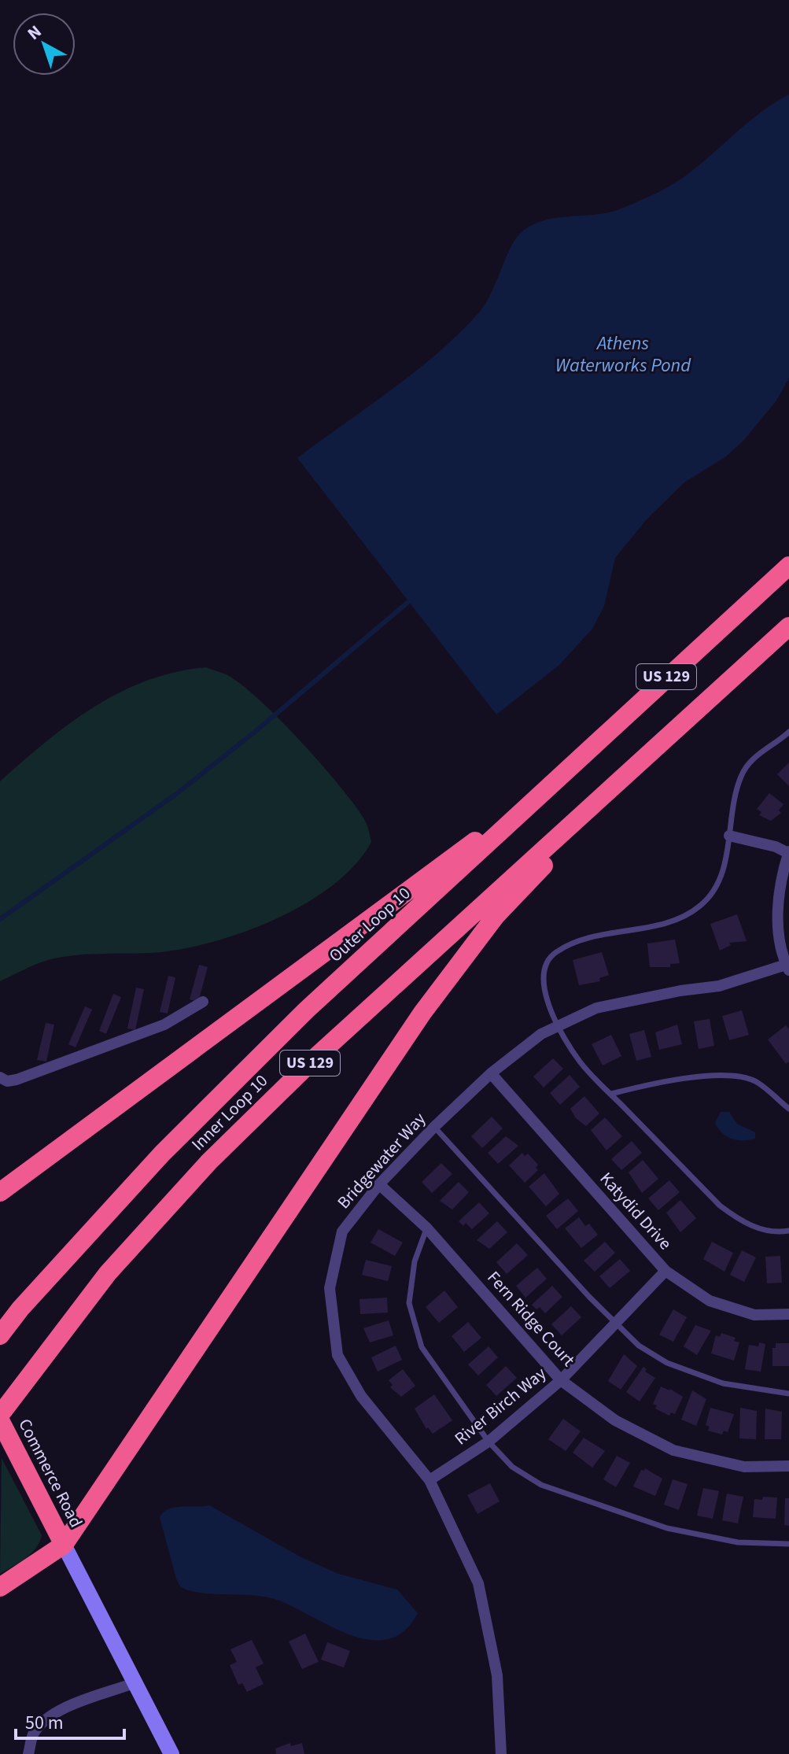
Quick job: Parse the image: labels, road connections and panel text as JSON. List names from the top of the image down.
{
  "streets": {
    "highway": [
      "US 129",
      "Outer Loop 10",
      "Inner Loop 10",
      "Commerce Road"
    ],
    "street": [
      "Bridgewater Way",
      "Katydid Drive",
      "Fern Ridge Court",
      "River Birch Way"
    ]
  },
  "crossings": [
    ["US 129", "Inner Loop 10"],
    ["Bridgewater Way", "Katydid Drive"],
    ["Bridgewater Way", "Fern Ridge Court"],
    ["Bridgewater Way", "River Birch Way"],
    ["Katydid Drive", "River Birch Way"],
    ["Fern Ridge Court", "River Birch Way"]
  ],
  "water": ["Athens Waterworks Pond"],
  "scale_bar": "50 m",
  "north": "top left"
}
